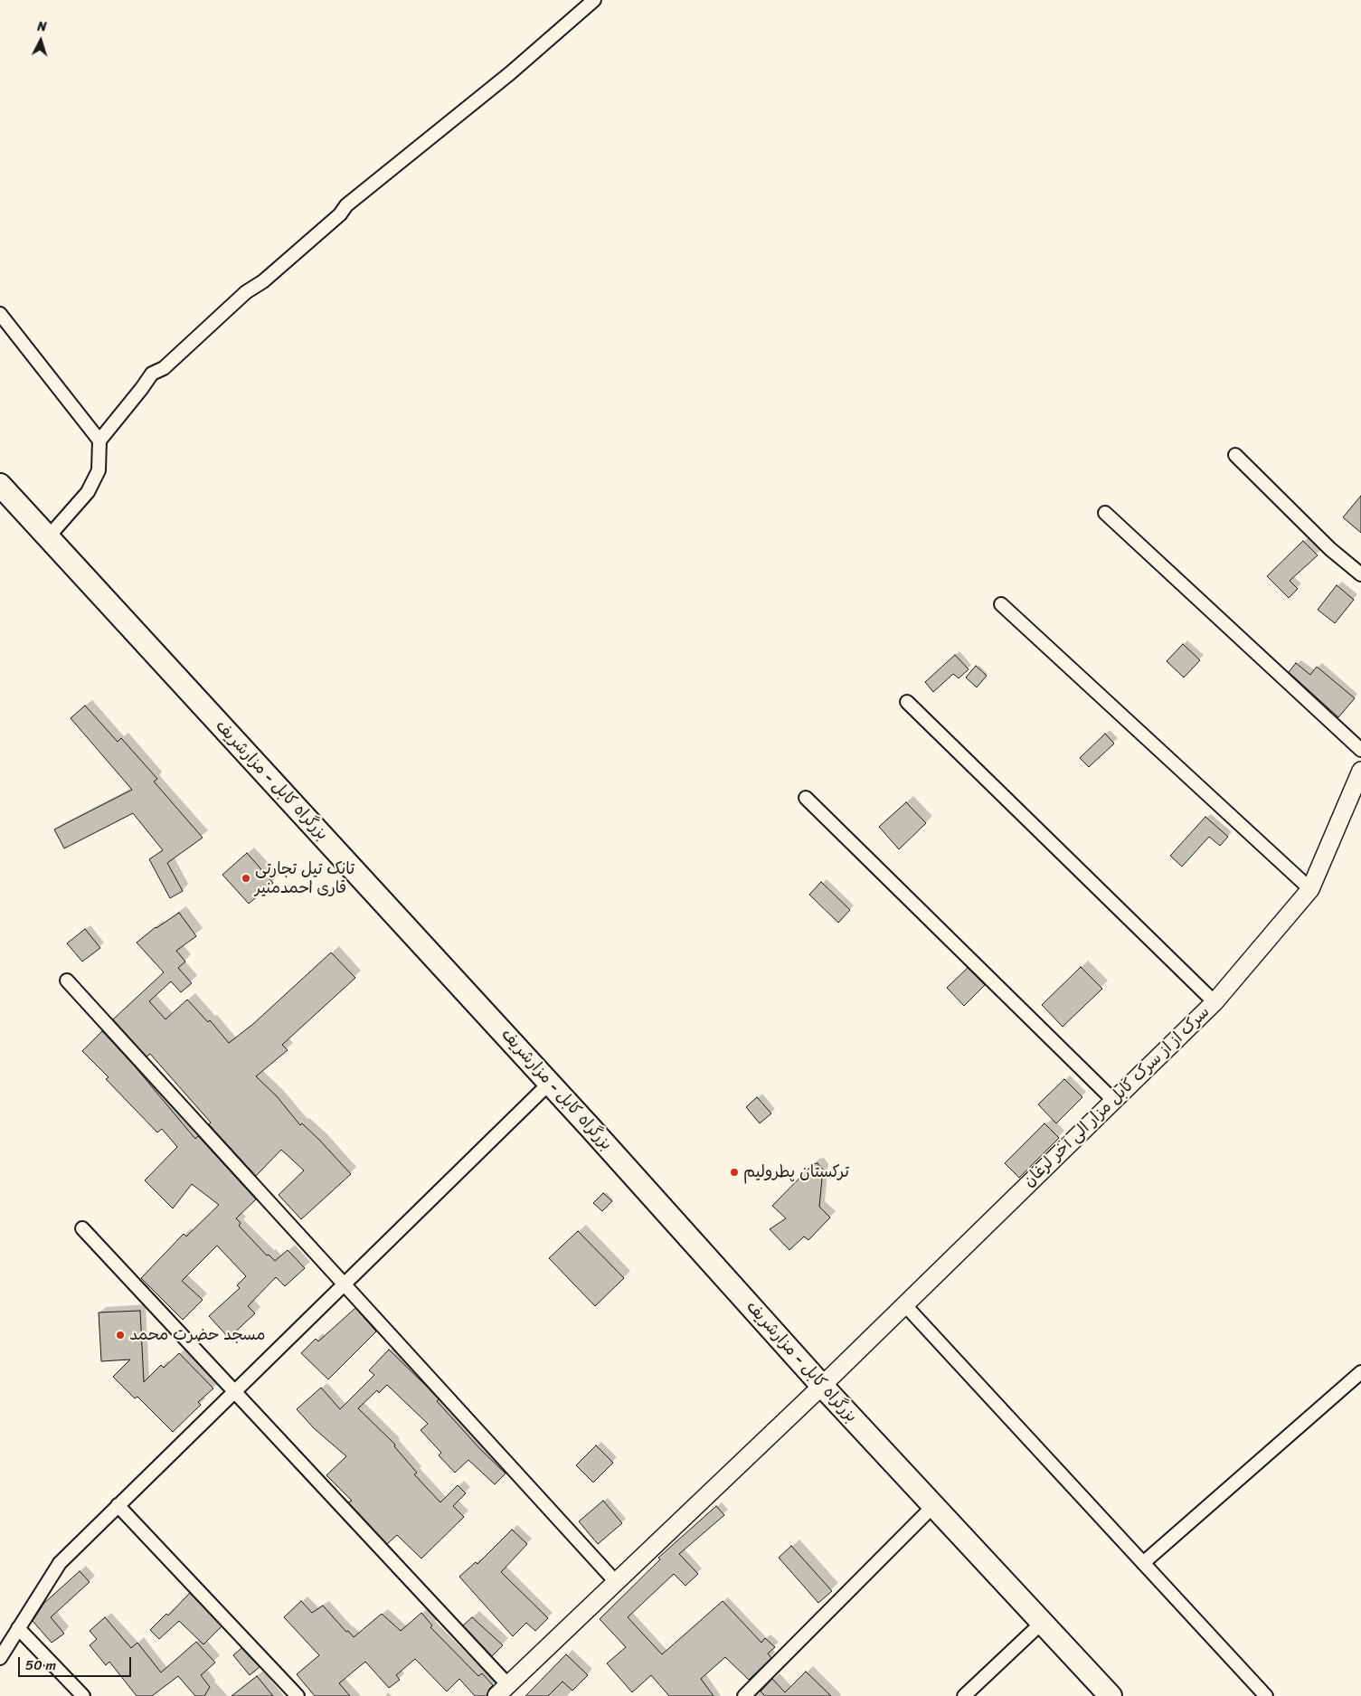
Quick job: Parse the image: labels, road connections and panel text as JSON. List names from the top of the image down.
{
  "streets": {
    "highway": ["بزرگراه کابل - مزارشریف"],
    "street": ["سرک از از سرک کابل مزار الی آخر لرغان"]
  },
  "crossings": [
    ["بزرگراه کابل - مزارشریف", "سرک از از سرک کابل مزار الی آخر لرغان"]
  ],
  "places": ["تانک تیل تجارتی قاری احمدمنیر", "ترکستان پطرولیم", "مسجد حضرت محمد"],
  "scale_bar": "50 m",
  "north": "top"
}
